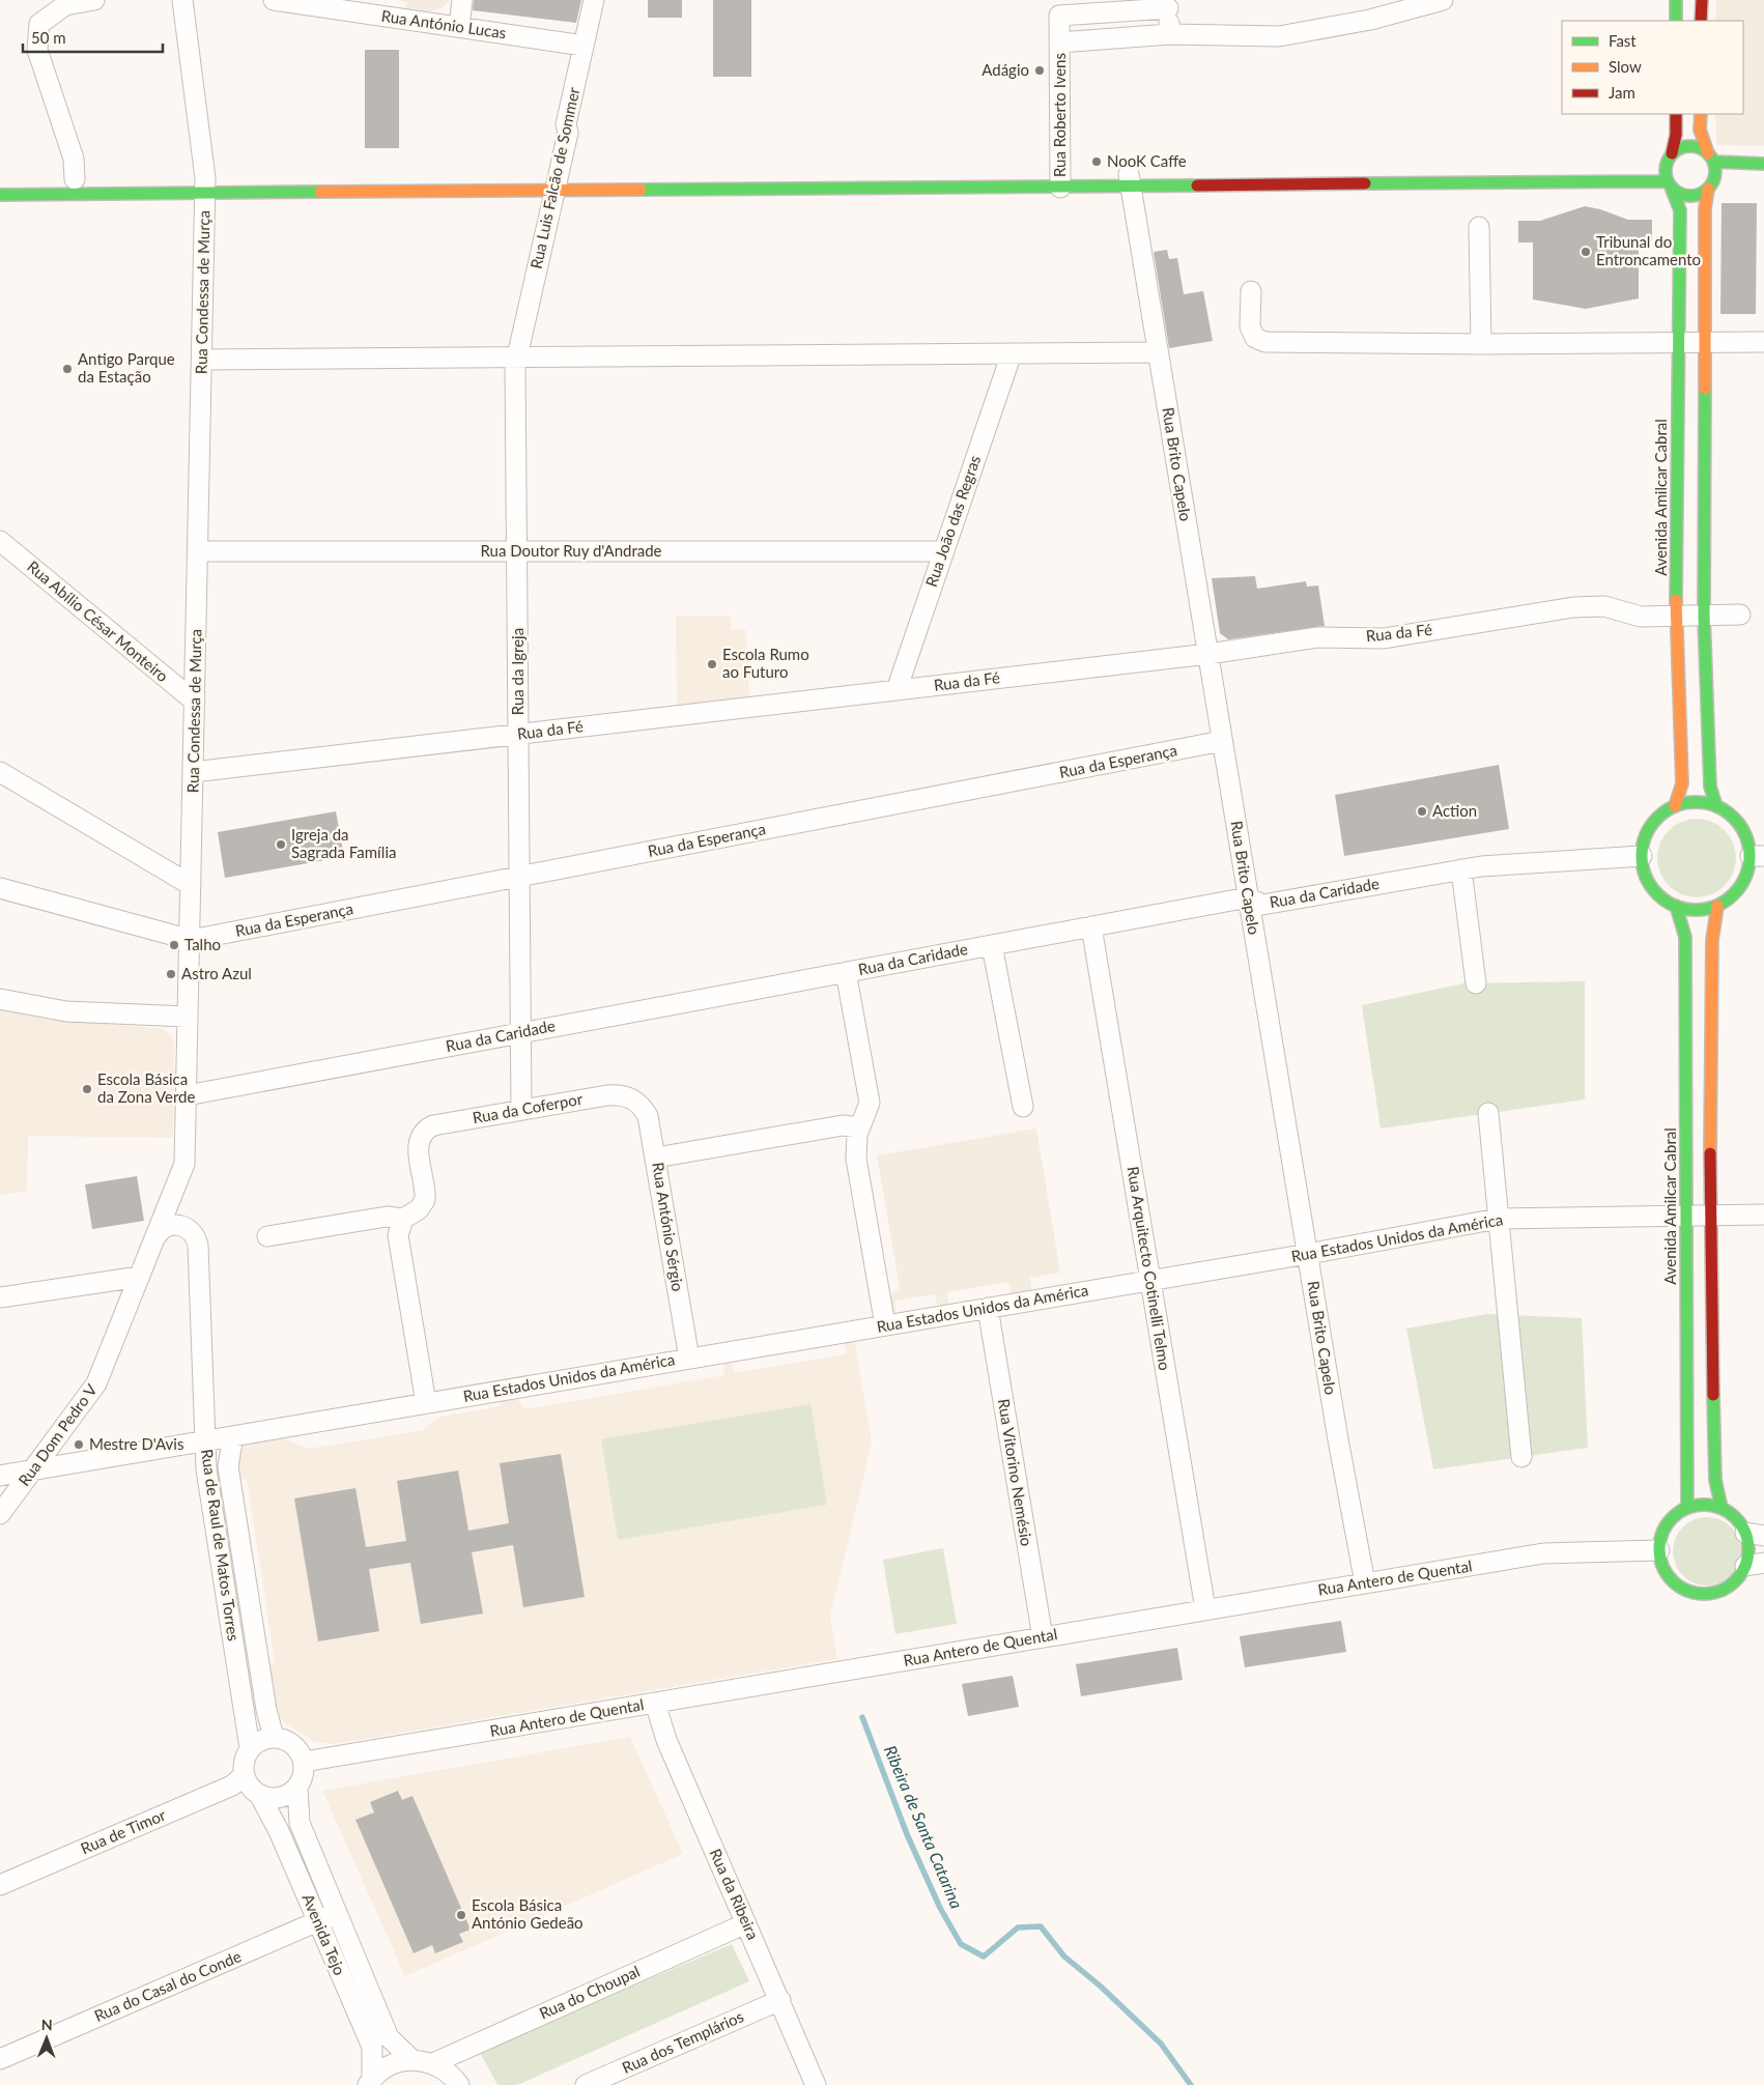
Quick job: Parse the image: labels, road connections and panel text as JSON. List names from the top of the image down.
{
  "streets": {
    "street": [
      "Rua António Lucas",
      "Rua Roberto Ivens",
      "Rua Luis Falcão de Sommer",
      "Rua Condessa de Murça",
      "Rua Brito Capelo",
      "Avenida Amilcar Cabral",
      "Rua João das Regras",
      "Rua Doutor Ruy d'Andrade",
      "Rua Abílio César Monteiro",
      "Rua da Fé",
      "Rua da Igreja",
      "Rua da Esperança",
      "Rua da Caridade",
      "Rua da Coferpor",
      "Rua António Sérgio",
      "Rua Estados Unidos da América",
      "Rua Arquitecto Cotinelli Telmo",
      "Rua Dom Pedro V",
      "Rua Vitorino Nemésio",
      "Rua de Raul de Matos Torres",
      "Rua Antero de Quental",
      "Rua de Timor",
      "Rua da Ribeira",
      "Avenida Tejo",
      "Rua do Casal do Conde",
      "Rua do Choupal",
      "Rua dos Templários"
    ]
  },
  "crossings": [
    ["Rua António Lucas", "Rua Luis Falcão de Sommer"],
    ["Rua Luis Falcão de Sommer", "Rua da Igreja"],
    ["Rua Condessa de Murça", "Rua Doutor Ruy d'Andrade"],
    ["Rua Condessa de Murça", "Rua Abílio César Monteiro"],
    ["Rua Condessa de Murça", "Rua da Fé"],
    ["Rua Condessa de Murça", "Rua da Esperança"],
    ["Rua Condessa de Murça", "Rua da Caridade"],
    ["Rua Condessa de Murça", "Rua Dom Pedro V"],
    ["Rua Condessa de Murça", "Rua de Raul de Matos Torres"],
    ["Rua Brito Capelo", "Rua da Fé"],
    ["Rua Brito Capelo", "Rua da Esperança"],
    ["Rua Brito Capelo", "Rua da Caridade"],
    ["Rua Brito Capelo", "Rua Estados Unidos da América"],
    ["Rua Brito Capelo", "Rua Antero de Quental"],
    ["Avenida Amilcar Cabral", "Rua da Fé"],
    ["Avenida Amilcar Cabral", "Rua da Caridade"],
    ["Avenida Amilcar Cabral", "Rua Estados Unidos da América"],
    ["Avenida Amilcar Cabral", "Rua Antero de Quental"],
    ["Rua João das Regras", "Rua Doutor Ruy d'Andrade"],
    ["Rua João das Regras", "Rua da Fé"],
    ["Rua Doutor Ruy d'Andrade", "Rua da Igreja"],
    ["Rua da Fé", "Rua da Igreja"],
    ["Rua da Igreja", "Rua da Esperança"],
    ["Rua da Igreja", "Rua da Caridade"],
    ["Rua da Igreja", "Rua da Coferpor"],
    ["Rua da Caridade", "Rua Arquitecto Cotinelli Telmo"],
    ["Rua da Coferpor", "Rua António Sérgio"],
    ["Rua António Sérgio", "Rua Estados Unidos da América"],
    ["Rua Estados Unidos da América", "Rua Arquitecto Cotinelli Telmo"],
    ["Rua Estados Unidos da América", "Rua Dom Pedro V"],
    ["Rua Estados Unidos da América", "Rua Vitorino Nemésio"],
    ["Rua Estados Unidos da América", "Rua de Raul de Matos Torres"],
    ["Rua Arquitecto Cotinelli Telmo", "Rua Antero de Quental"],
    ["Rua Dom Pedro V", "Rua de Raul de Matos Torres"],
    ["Rua Vitorino Nemésio", "Rua Antero de Quental"],
    ["Rua de Raul de Matos Torres", "Rua Antero de Quental"],
    ["Rua de Raul de Matos Torres", "Rua de Timor"],
    ["Rua de Raul de Matos Torres", "Avenida Tejo"],
    ["Rua Antero de Quental", "Rua de Timor"],
    ["Rua Antero de Quental", "Rua da Ribeira"],
    ["Rua Antero de Quental", "Avenida Tejo"],
    ["Rua de Timor", "Avenida Tejo"],
    ["Rua da Ribeira", "Rua do Choupal"],
    ["Rua da Ribeira", "Rua dos Templários"],
    ["Avenida Tejo", "Rua do Casal do Conde"]
  ],
  "water": ["Ribeira de Santa Catarina"],
  "places": [
    "Adágio",
    "NooK Caffe",
    "Tribunal do Entroncamento",
    "Antigo Parque da Estação",
    "Escola Rumo ao Futuro",
    "Action",
    "Igreja da Sagrada Família",
    "Talho",
    "Astro Azul",
    "Escola Básica da Zona Verde",
    "Mestre D'Avis",
    "Escola Básica António Gedeão"
  ],
  "legend": ["Fast", "Slow", "Jam"],
  "scale_bar": "50 m",
  "north": "top"
}
